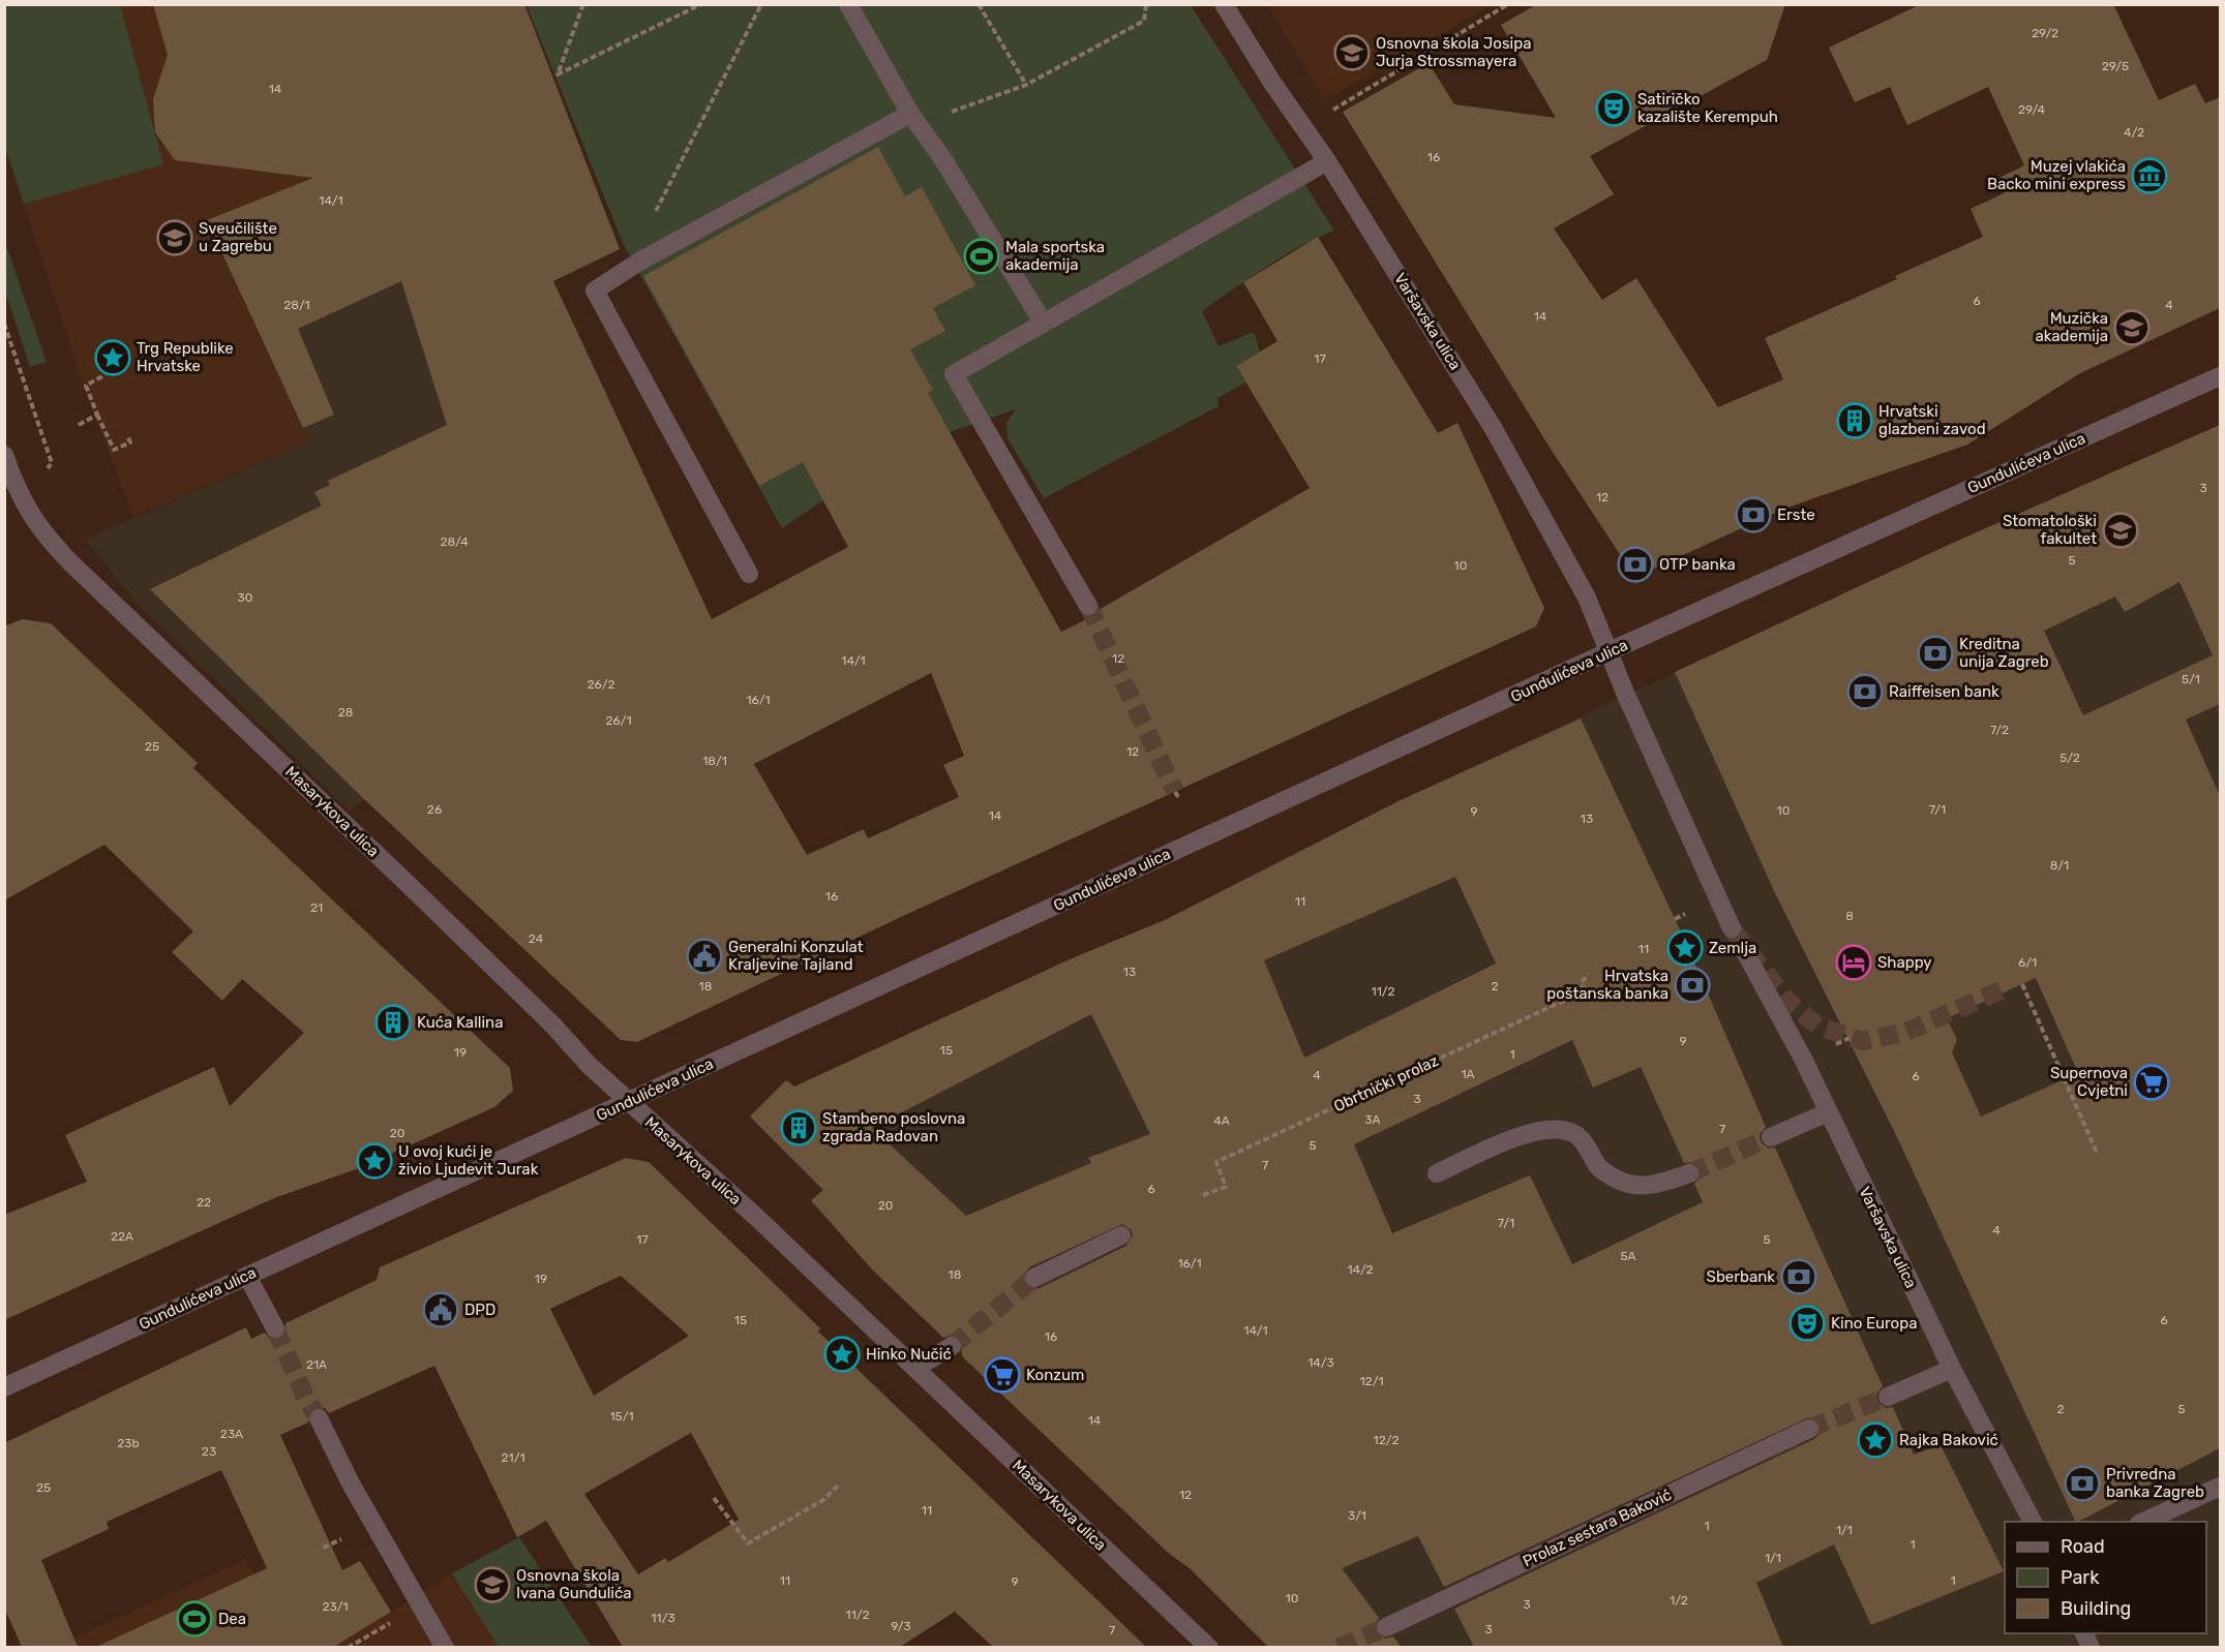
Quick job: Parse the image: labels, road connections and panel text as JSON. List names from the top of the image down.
{
  "streets": {
    "street": [
      "Varšavska ulica",
      "Gundulićeva ulica",
      "Masarykova ulica",
      "Prolaz sestara Baković"
    ],
    "path": ["Obrtnički prolaz"]
  },
  "crossings": [
    ["Varšavska ulica", "Gundulićeva ulica"],
    ["Gundulićeva ulica", "Masarykova ulica"]
  ],
  "places": {
    "school or university": [
      "Osnovna škola Josipa Jurja Strossmayera",
      "Sveučilište u Zagrebu",
      "Muzička akademija",
      "Stomatološki fakultet",
      "Osnovna škola Ivana Gundulića"
    ],
    "theatre": ["Satiričko kazalište Kerempuh", "Kino Europa"],
    "museum": ["Muzej vlakića Backo mini express"],
    "sports": ["Mala sportska akademija", "Dea"],
    "place": [
      "Trg Republike Hrvatske",
      "Zemlja",
      "U ovoj kući je živio Ljudevit Jurak",
      "Hinko Nučić",
      "Rajka Baković"
    ],
    "building": ["Hrvatski glazbeni zavod", "Kuća Kallina", "Stambeno poslovna zgrada Radovan"],
    "bank": [
      "Erste",
      "OTP banka",
      "Kreditna unija Zagreb",
      "Raiffeisen bank",
      "Hrvatska poštanska banka",
      "Sberbank",
      "Privredna banka Zagreb"
    ],
    "public building": ["Generalni Konzulat Kraljevine Tajland", "DPD"],
    "hotel": ["Shappy"],
    "supermarket": ["Supernova Cvjetni", "Konzum"]
  },
  "house_numbers": [
    "29/2",
    "29/5",
    "14",
    "29/4",
    "4/2",
    "16",
    "14/1",
    "6",
    "28/1",
    "4",
    "14",
    "17",
    "3",
    "12",
    "28/4",
    "5",
    "10",
    "30",
    "12",
    "14/1",
    "5/1",
    "26/2",
    "16/1",
    "28",
    "26/1",
    "7/2",
    "25",
    "12",
    "5/2",
    "18/1",
    "26",
    "7/1",
    "10",
    "9",
    "14",
    "13",
    "8/1",
    "16",
    "11",
    "21",
    "8",
    "24",
    "11",
    "6/1",
    "13",
    "18",
    "2",
    "11/2",
    "9",
    "15",
    "19",
    "1",
    "1A",
    "4",
    "6",
    "3",
    "3A",
    "4A",
    "7",
    "20",
    "5",
    "7",
    "6",
    "22",
    "20",
    "7/1",
    "4",
    "22A",
    "17",
    "5",
    "5A",
    "16/1",
    "14/2",
    "18",
    "19",
    "15",
    "6",
    "14/1",
    "16",
    "14/3",
    "21A",
    "12/1",
    "2",
    "5",
    "15/1",
    "14",
    "23A",
    "12/2",
    "23b",
    "23",
    "21/1",
    "25",
    "12",
    "11",
    "3/1",
    "1",
    "1/1",
    "1",
    "1/1",
    "11",
    "1",
    "9",
    "10",
    "1/2",
    "3",
    "23/1",
    "11/2",
    "11/3",
    "9/3",
    "3",
    "7"
  ],
  "legend": ["Road", "Park", "Building"]
}
